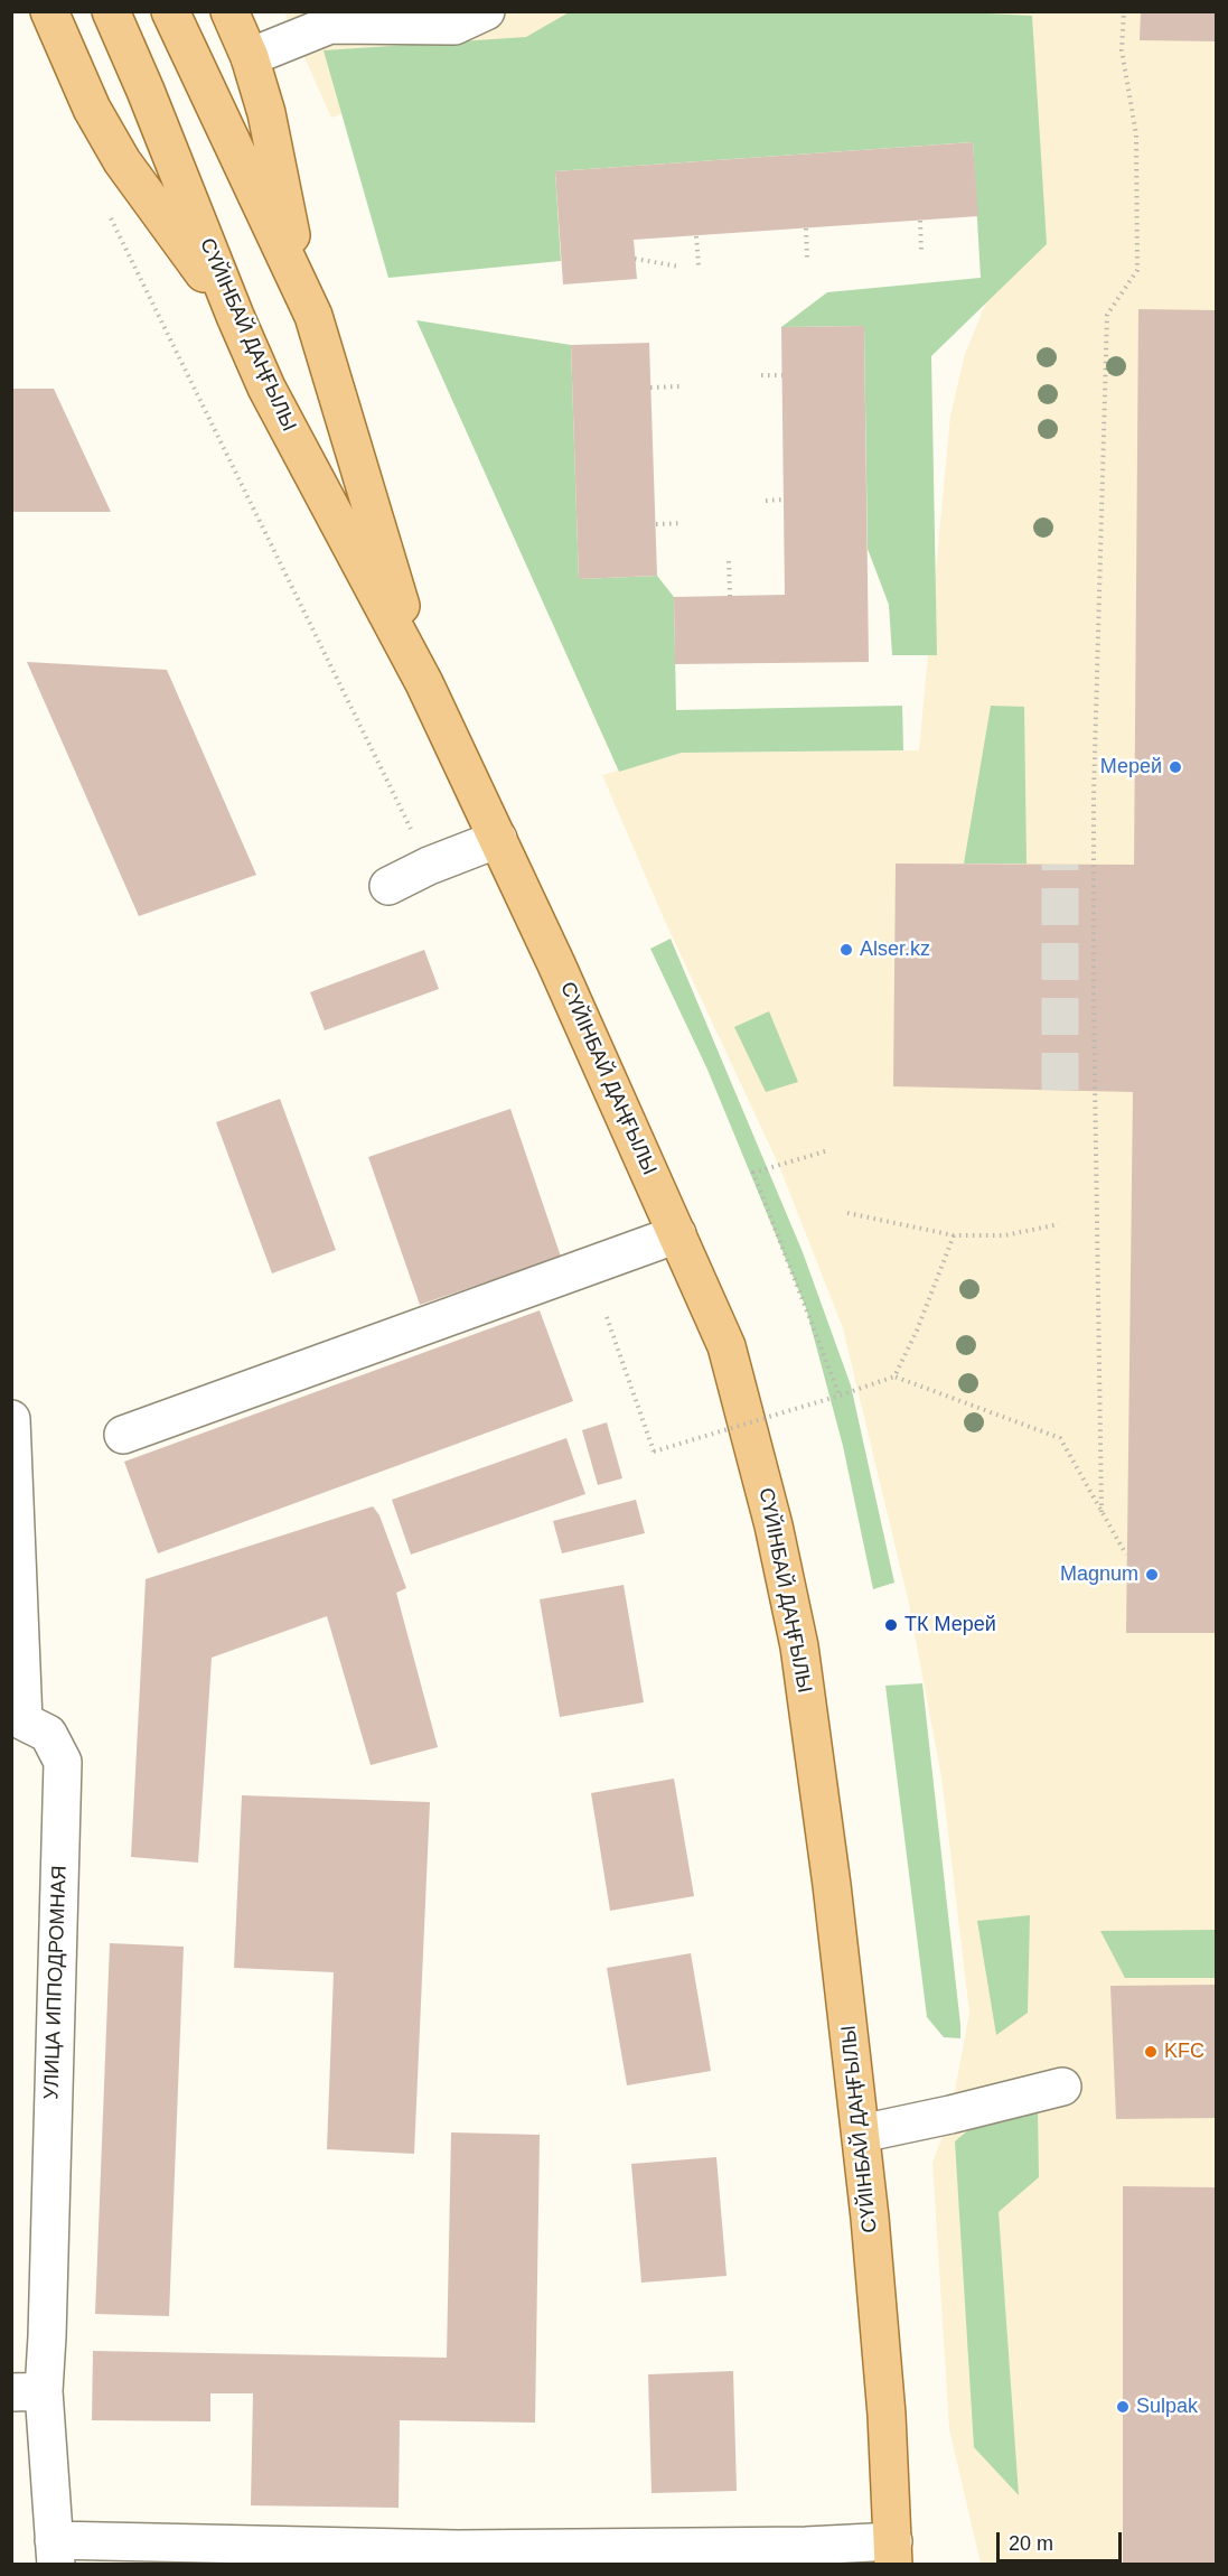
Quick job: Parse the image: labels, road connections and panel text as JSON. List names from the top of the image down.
{
  "streets": {
    "main road": ["СҮЙІНБАЙ ДАҢҒЫЛЫ"],
    "street": ["УЛИЦА ИППОДРОМНАЯ"]
  },
  "places": [
    "Мерей",
    "Alser.kz",
    "Magnum",
    "ТК Мерей",
    "KFC",
    "Sulpak"
  ],
  "scale_bar": "20 m"
}
